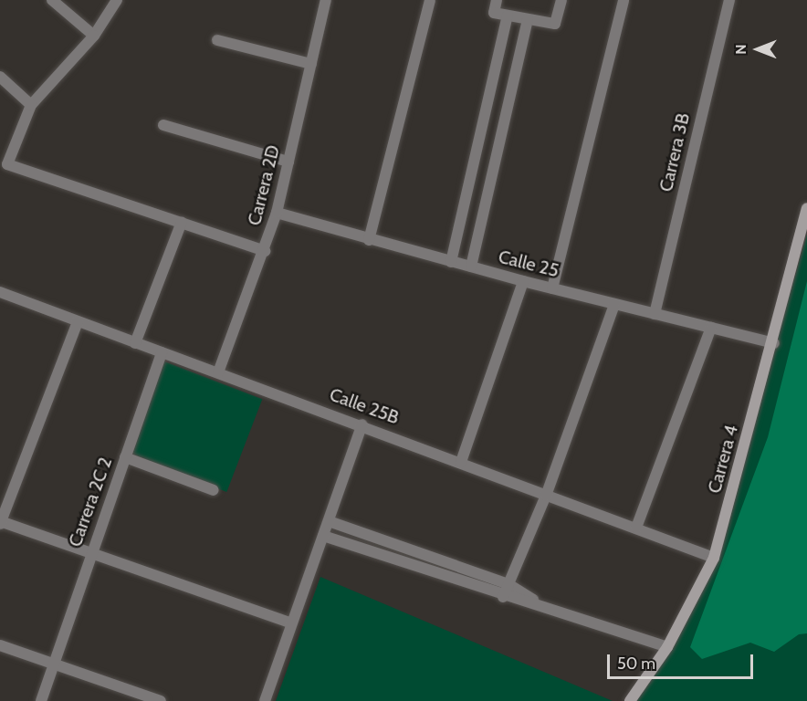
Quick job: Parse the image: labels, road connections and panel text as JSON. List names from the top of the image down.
{
  "streets": {
    "main road": ["Carrera 4"],
    "street": [
      "Carrera 3B",
      "Carrera 2D",
      "Calle 25",
      "Calle 25B",
      "Carrera 2C 2"
    ]
  },
  "crossings": [
    ["Carrera 3B", "Calle 25"],
    ["Carrera 2D", "Calle 25"],
    ["Carrera 2D", "Calle 25B"],
    ["Calle 25", "Carrera 4"],
    ["Calle 25B", "Carrera 4"],
    ["Calle 25B", "Carrera 2C 2"]
  ],
  "scale_bar": "50 m",
  "north": "left"
}
